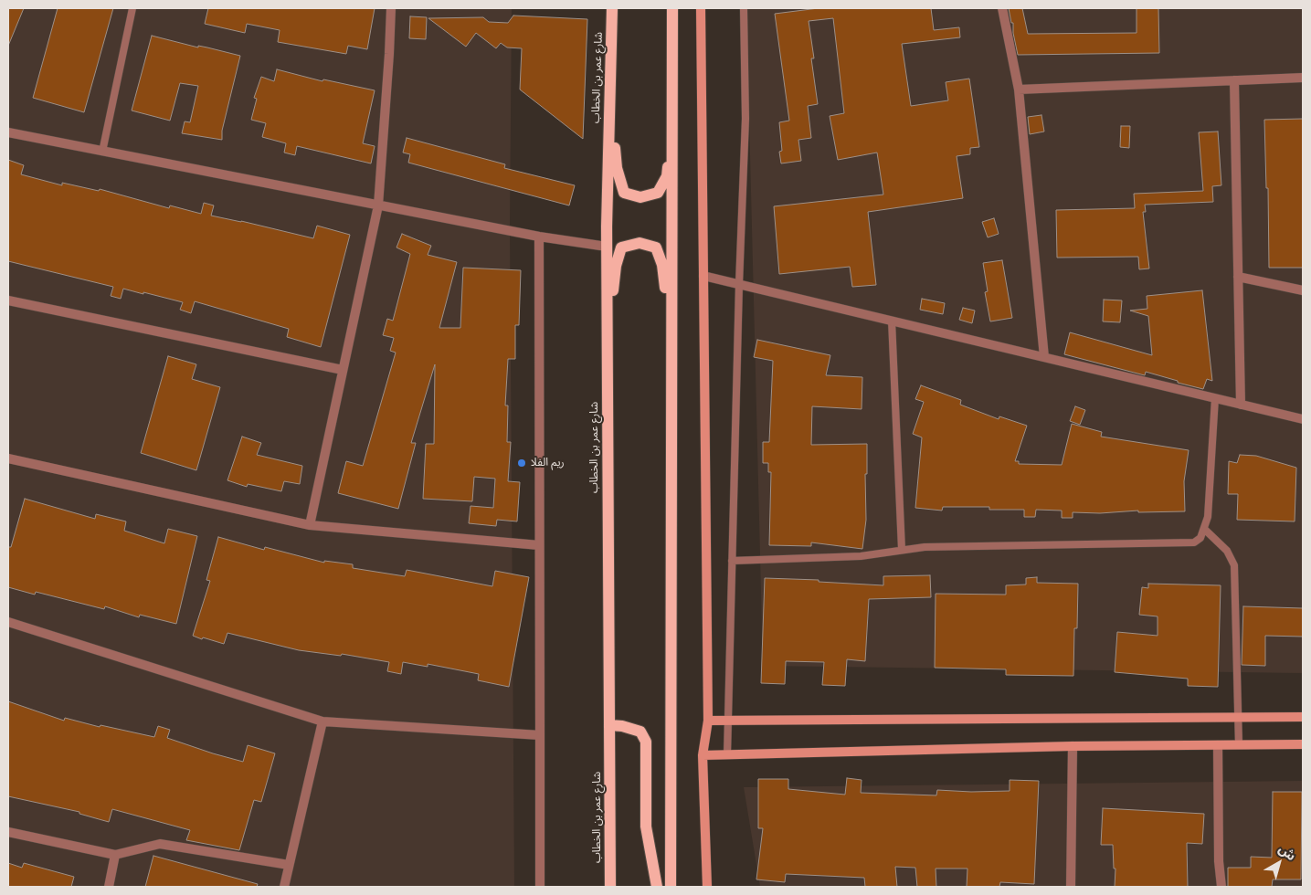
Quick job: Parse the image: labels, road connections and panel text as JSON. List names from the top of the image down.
{
  "streets": {
    "main road": ["شارع عمر بن الخطاب"]
  },
  "places": ["ريم الفلا"],
  "north": "top right"
}
